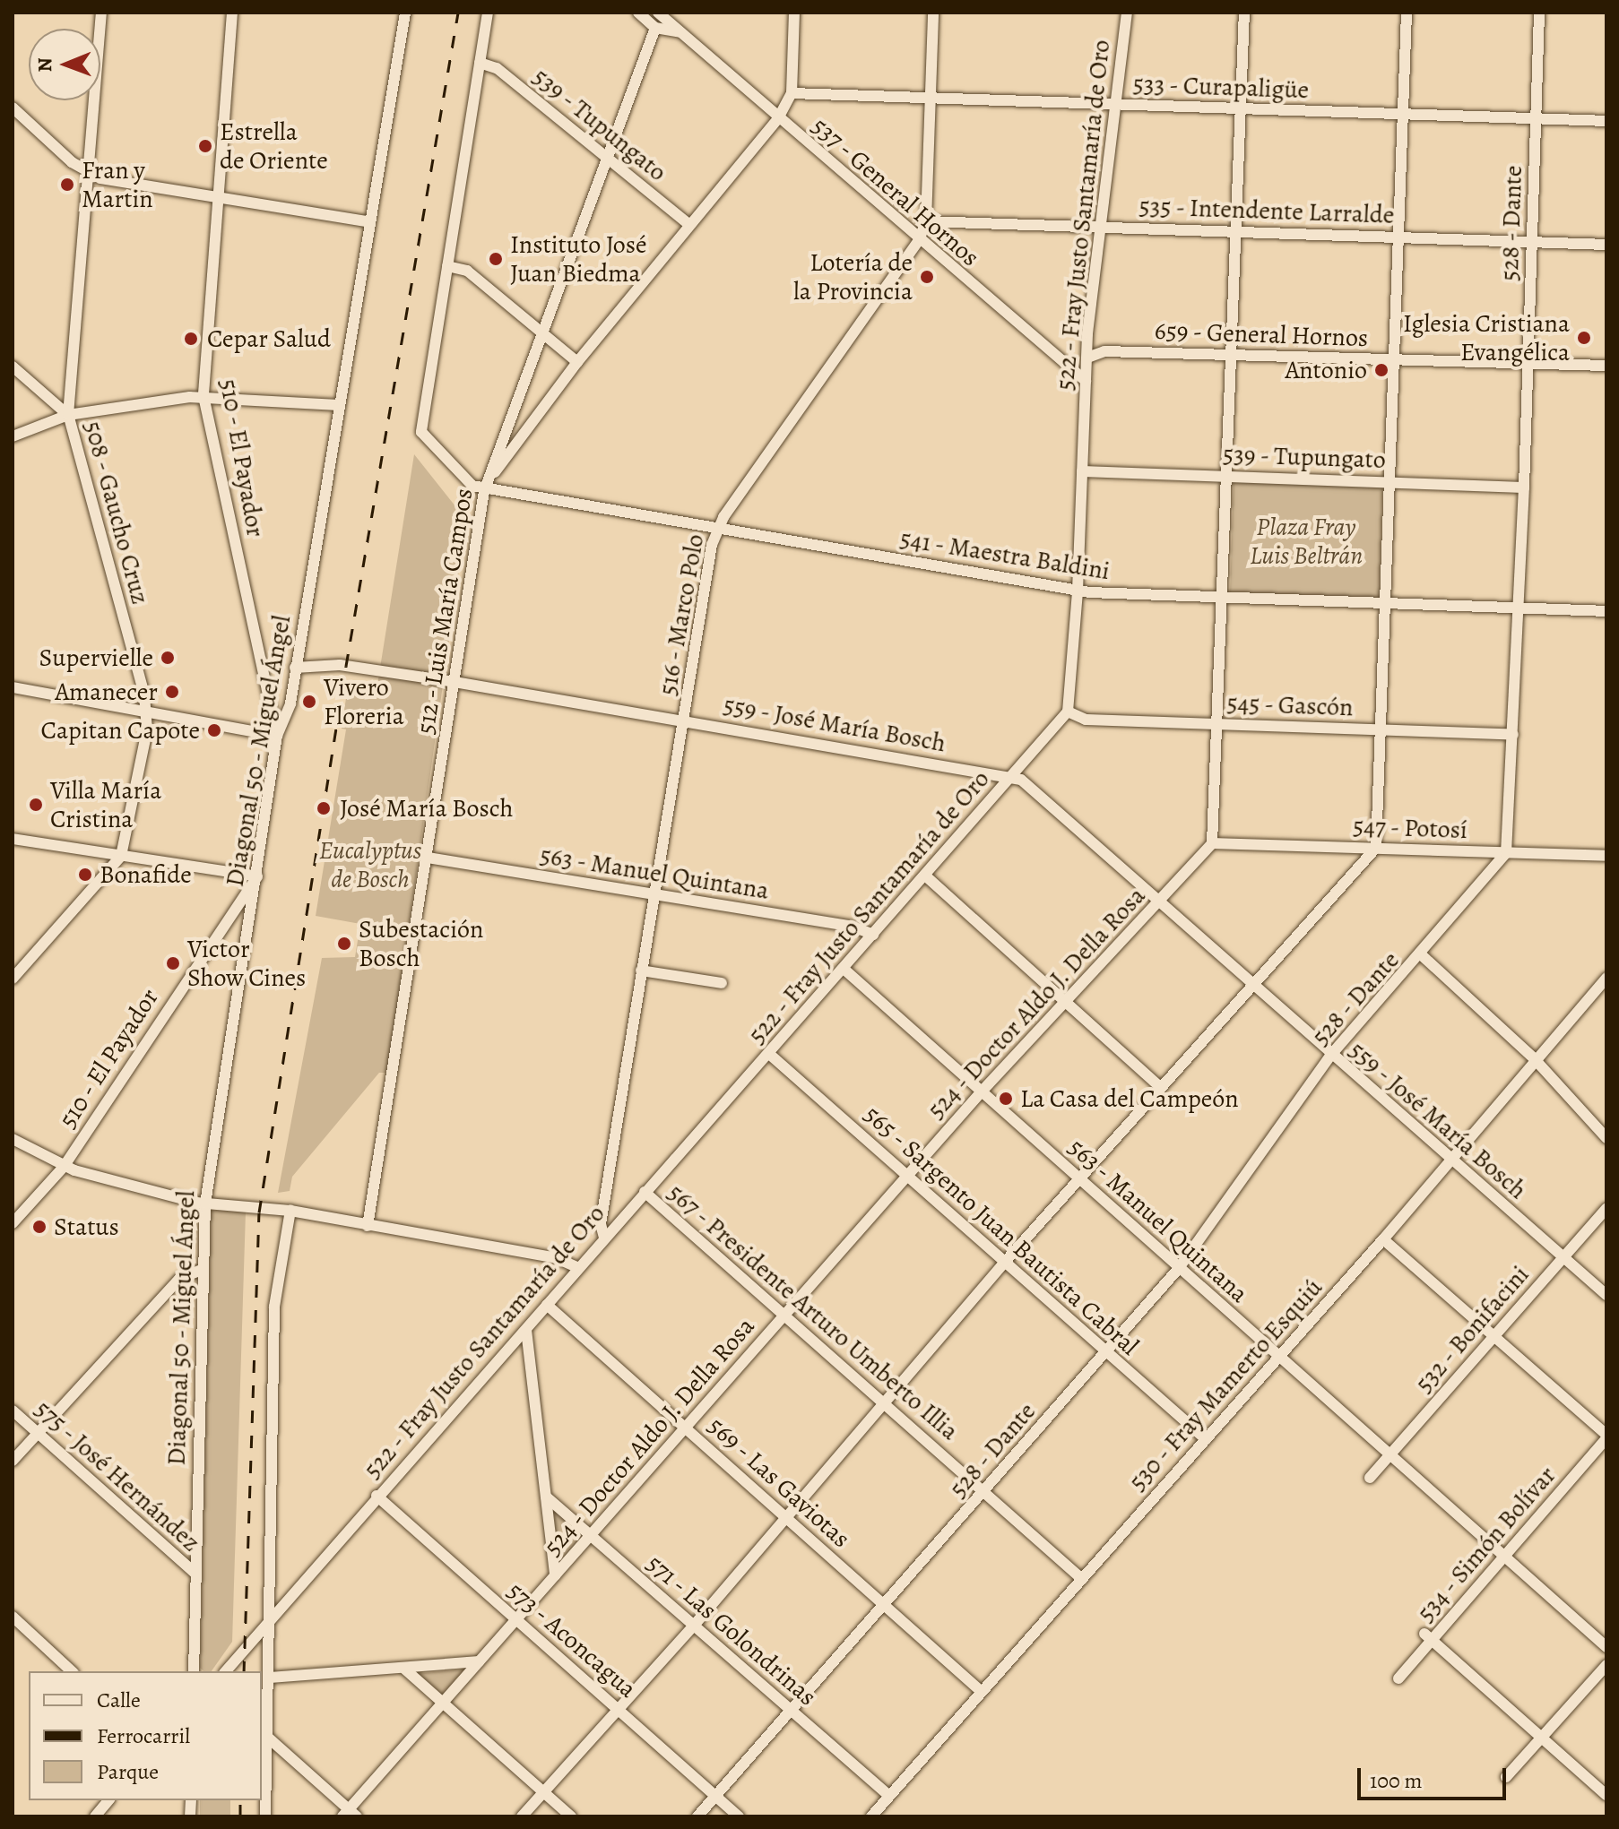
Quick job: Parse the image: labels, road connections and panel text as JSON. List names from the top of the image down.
{
  "streets": {
    "street": [
      "533 - Curapaligüe",
      "539 - Tupungato",
      "537 - General Hornos",
      "535 - Intendente Larralde",
      "522 - Fray Justo Santamaría de Oro",
      "528 - Dante",
      "659 - General Hornos",
      "510 - El Payador",
      "508 - Gaucho Cruz",
      "541 - Maestra Baldini",
      "512 - Luis María Campos",
      "516 - Marco Polo",
      "545 - Gascón",
      "559 - José María Bosch",
      "Diagonal 50 - Miguel Ángel",
      "547 - Potosí",
      "563 - Manuel Quintana",
      "524 - Doctor Aldo J. Della Rosa",
      "565 - Sargento Juan Bautista Cabral",
      "567 - Presidente Arturo Umberto Illia",
      "532 - Bonifacini",
      "530 - Fray Mamerto Esquiú",
      "575 - José Hernández",
      "569 - Las Gaviotas",
      "534 - Simón Bolívar",
      "571 - Las Golondrinas",
      "573 - Aconcagua"
    ]
  },
  "crossings": [
    ["533 - Curapaligüe", "522 - Fray Justo Santamaría de Oro"],
    ["533 - Curapaligüe", "528 - Dante"],
    ["533 - Curapaligüe", "516 - Marco Polo"],
    ["539 - Tupungato", "522 - Fray Justo Santamaría de Oro"],
    ["539 - Tupungato", "528 - Dante"],
    ["539 - Tupungato", "512 - Luis María Campos"],
    ["537 - General Hornos", "522 - Fray Justo Santamaría de Oro"],
    ["537 - General Hornos", "516 - Marco Polo"],
    ["535 - Intendente Larralde", "522 - Fray Justo Santamaría de Oro"],
    ["535 - Intendente Larralde", "528 - Dante"],
    ["535 - Intendente Larralde", "516 - Marco Polo"],
    ["522 - Fray Justo Santamaría de Oro", "659 - General Hornos"],
    ["522 - Fray Justo Santamaría de Oro", "541 - Maestra Baldini"],
    ["522 - Fray Justo Santamaría de Oro", "516 - Marco Polo"],
    ["522 - Fray Justo Santamaría de Oro", "545 - Gascón"],
    ["522 - Fray Justo Santamaría de Oro", "559 - José María Bosch"],
    ["522 - Fray Justo Santamaría de Oro", "563 - Manuel Quintana"],
    ["522 - Fray Justo Santamaría de Oro", "565 - Sargento Juan Bautista Cabral"],
    ["522 - Fray Justo Santamaría de Oro", "567 - Presidente Arturo Umberto Illia"],
    ["522 - Fray Justo Santamaría de Oro", "569 - Las Gaviotas"],
    ["522 - Fray Justo Santamaría de Oro", "573 - Aconcagua"],
    ["528 - Dante", "659 - General Hornos"],
    ["528 - Dante", "541 - Maestra Baldini"],
    ["528 - Dante", "545 - Gascón"],
    ["528 - Dante", "559 - José María Bosch"],
    ["528 - Dante", "547 - Potosí"],
    ["528 - Dante", "563 - Manuel Quintana"],
    ["528 - Dante", "565 - Sargento Juan Bautista Cabral"],
    ["528 - Dante", "567 - Presidente Arturo Umberto Illia"],
    ["528 - Dante", "569 - Las Gaviotas"],
    ["528 - Dante", "571 - Las Golondrinas"],
    ["528 - Dante", "573 - Aconcagua"],
    ["510 - El Payador", "Diagonal 50 - Miguel Ángel"],
    ["541 - Maestra Baldini", "512 - Luis María Campos"],
    ["541 - Maestra Baldini", "516 - Marco Polo"],
    ["512 - Luis María Campos", "559 - José María Bosch"],
    ["512 - Luis María Campos", "563 - Manuel Quintana"],
    ["516 - Marco Polo", "559 - José María Bosch"],
    ["516 - Marco Polo", "563 - Manuel Quintana"],
    ["559 - José María Bosch", "Diagonal 50 - Miguel Ángel"],
    ["559 - José María Bosch", "524 - Doctor Aldo J. Della Rosa"],
    ["559 - José María Bosch", "532 - Bonifacini"],
    ["559 - José María Bosch", "530 - Fray Mamerto Esquiú"],
    ["Diagonal 50 - Miguel Ángel", "575 - José Hernández"],
    ["547 - Potosí", "524 - Doctor Aldo J. Della Rosa"],
    ["563 - Manuel Quintana", "524 - Doctor Aldo J. Della Rosa"],
    ["563 - Manuel Quintana", "532 - Bonifacini"],
    ["563 - Manuel Quintana", "530 - Fray Mamerto Esquiú"],
    ["563 - Manuel Quintana", "534 - Simón Bolívar"],
    ["524 - Doctor Aldo J. Della Rosa", "565 - Sargento Juan Bautista Cabral"],
    ["524 - Doctor Aldo J. Della Rosa", "567 - Presidente Arturo Umberto Illia"],
    ["524 - Doctor Aldo J. Della Rosa", "569 - Las Gaviotas"],
    ["524 - Doctor Aldo J. Della Rosa", "571 - Las Golondrinas"],
    ["524 - Doctor Aldo J. Della Rosa", "573 - Aconcagua"],
    ["565 - Sargento Juan Bautista Cabral", "530 - Fray Mamerto Esquiú"],
    ["567 - Presidente Arturo Umberto Illia", "530 - Fray Mamerto Esquiú"],
    ["530 - Fray Mamerto Esquiú", "569 - Las Gaviotas"],
    ["530 - Fray Mamerto Esquiú", "571 - Las Golondrinas"]
  ],
  "parks": ["Plaza Fray Luis Beltrán", "Eucalyptus de Bosch"],
  "places": [
    "Estrella de Oriente",
    "Fran y Martin",
    "Instituto José Juan Biedma",
    "Lotería de la Provincia",
    "Iglesia Cristiana Evangélica",
    "Cepar Salud",
    "Antonio",
    "Supervielle",
    "Amanecer",
    "Vivero Floreria",
    "Capitan Capote",
    "Villa María Cristina",
    "José María Bosch",
    "Bonafide",
    "Subestación Bosch",
    "Victor Show Cines",
    "La Casa del Campeón",
    "Status"
  ],
  "legend": ["Calle", "Ferrocarril", "Parque"],
  "scale_bar": "100 m",
  "north": "left"
}
